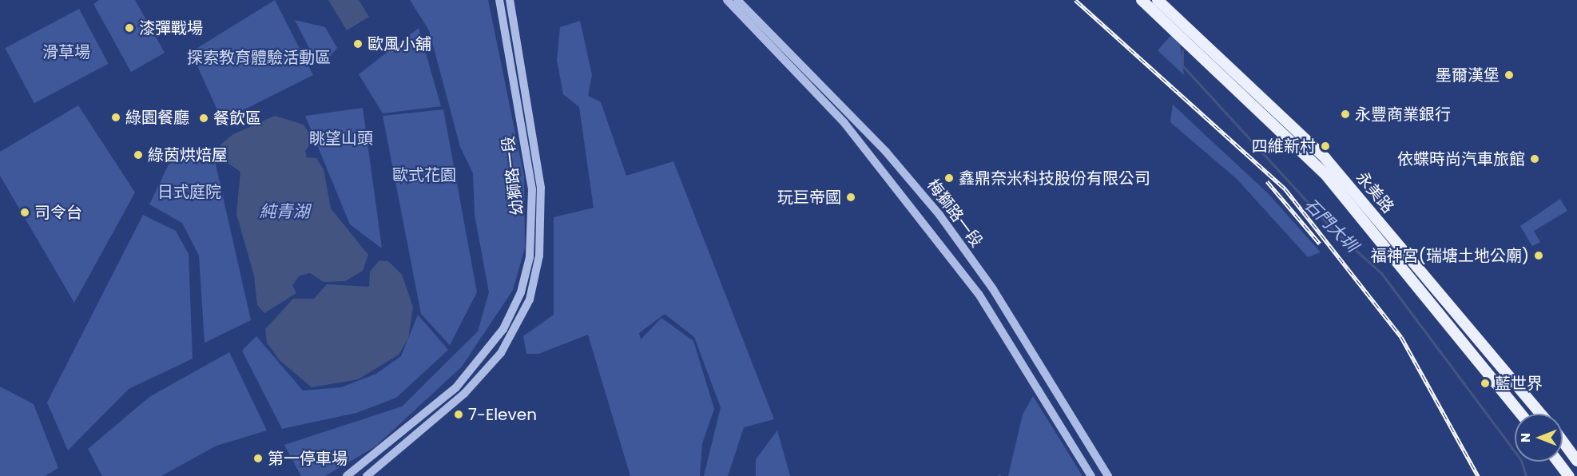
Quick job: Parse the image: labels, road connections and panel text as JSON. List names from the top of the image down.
{
  "streets": {
    "main road": ["永美路"],
    "street": ["幼獅路一段", "梅獅路一段"]
  },
  "water": ["純青湖", "石門大圳"],
  "parks": [
    "滑草場",
    "探索教育體驗活動區",
    "眺望山頭",
    "歐式花園",
    "日式庭院"
  ],
  "places": [
    "漆彈戰場",
    "歐風小舖",
    "墨爾漢堡",
    "永豐商業銀行",
    "綠園餐廳",
    "餐飲區",
    "四維新村",
    "綠茵烘焙屋",
    "依蝶時尚汽車旅館",
    "鑫鼎奈米科技股份有限公司",
    "玩巨帝國",
    "司令台",
    "福神宮(瑞塘土地公廟)",
    "藍世界",
    "7-Eleven",
    "第一停車場"
  ],
  "north": "left"
}
